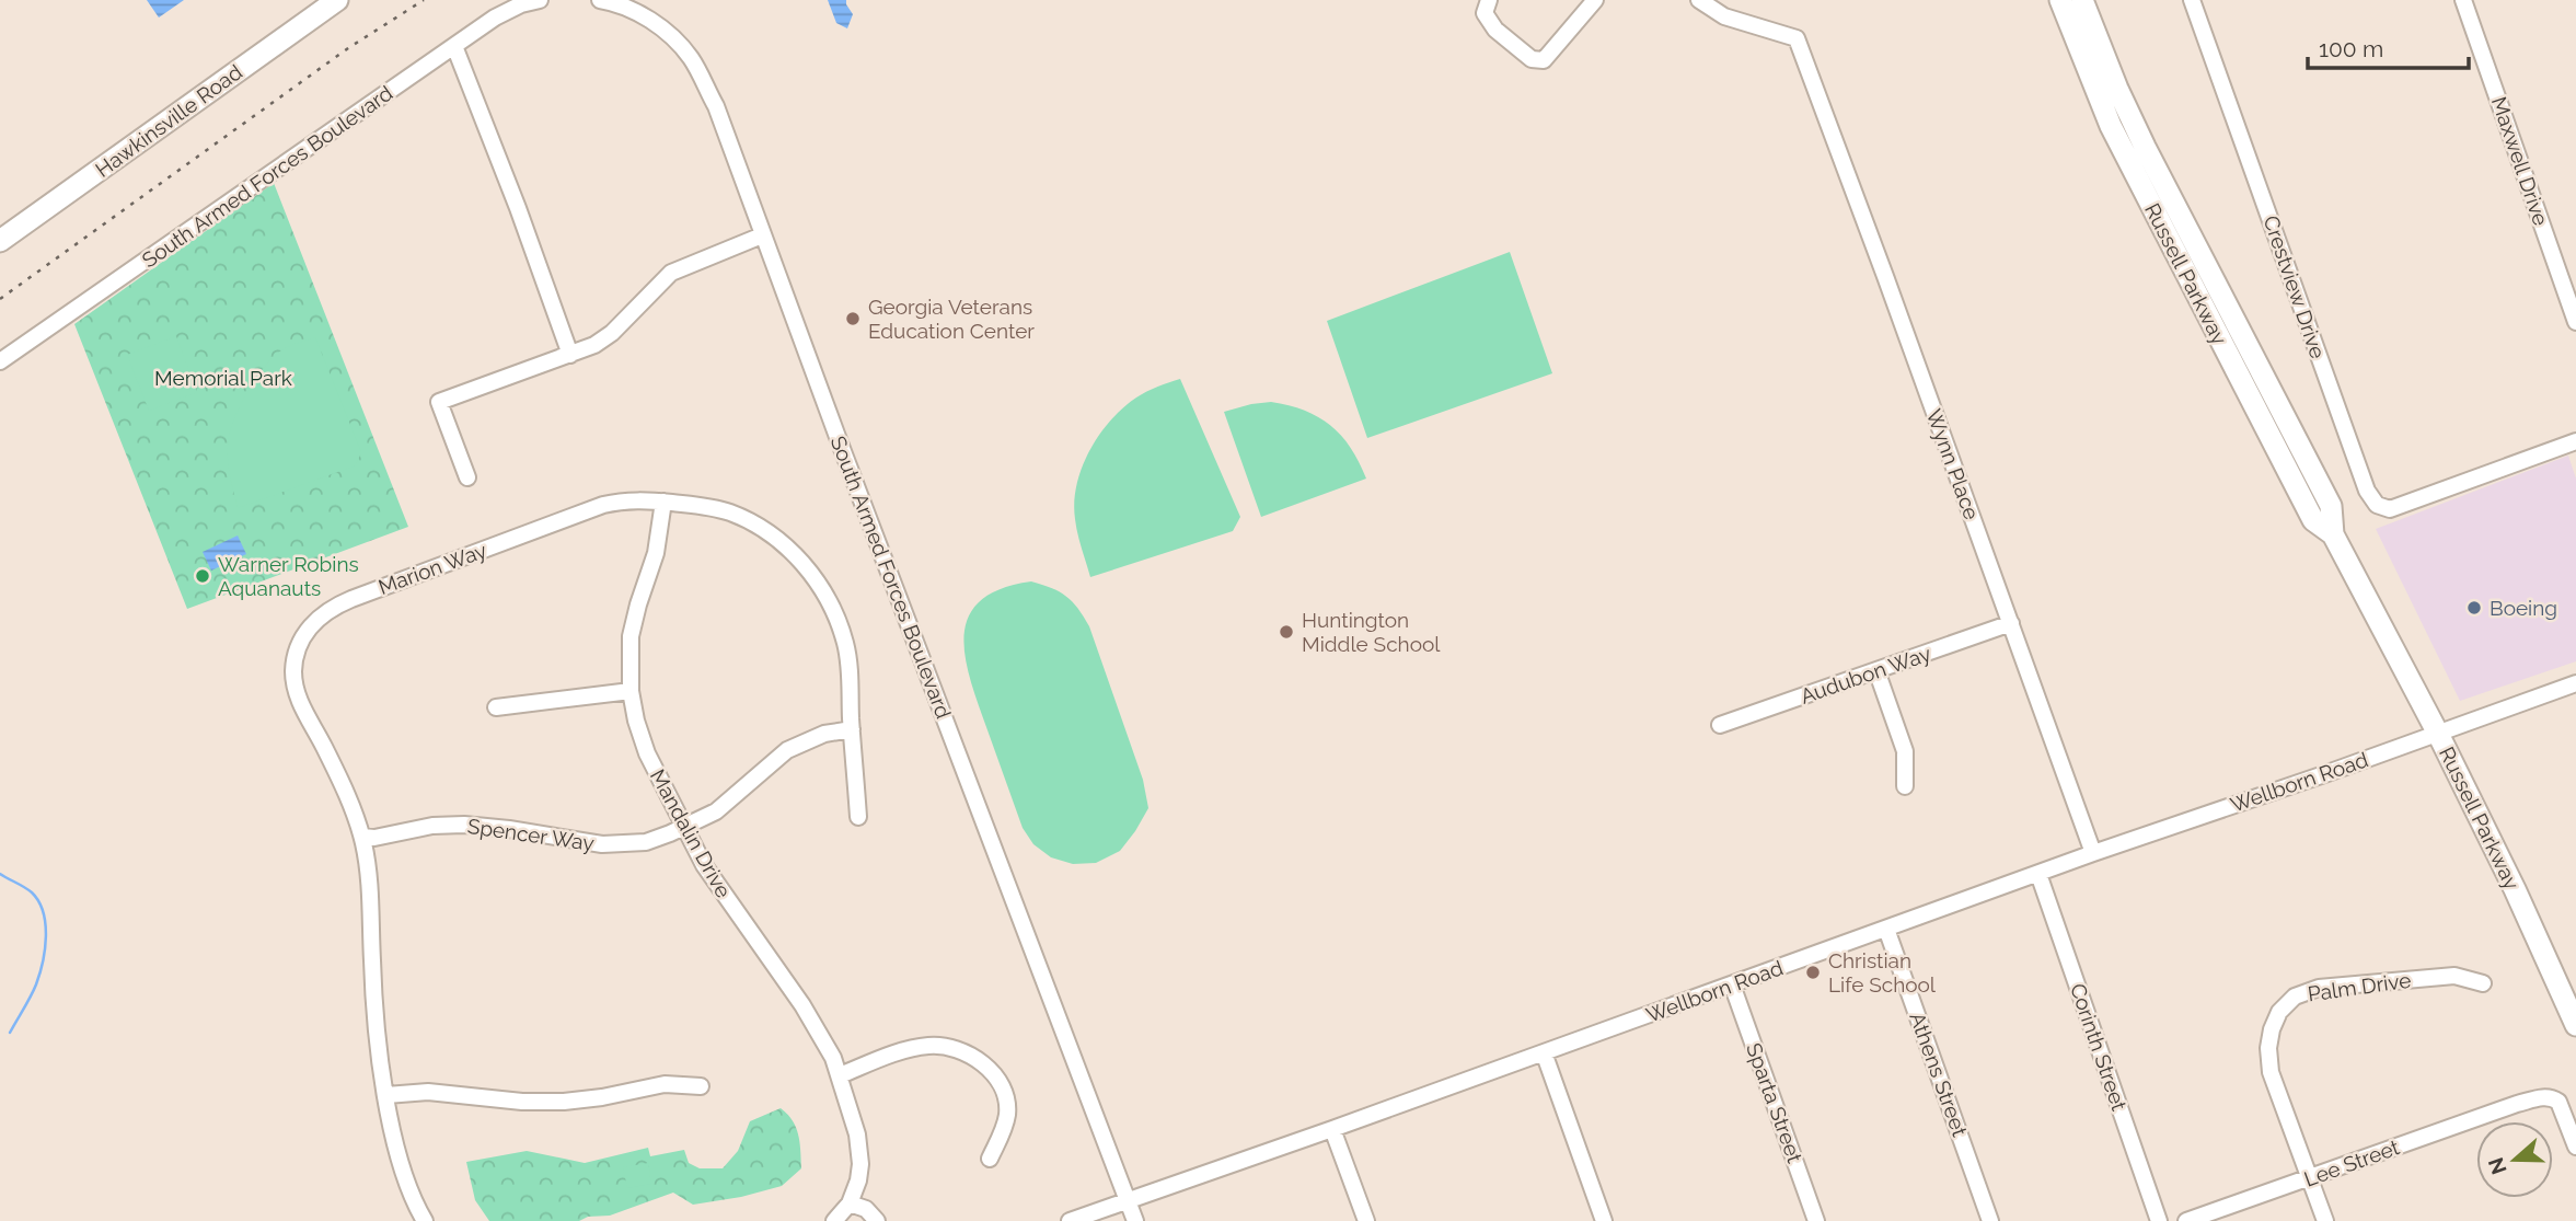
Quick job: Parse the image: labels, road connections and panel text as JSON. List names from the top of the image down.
{
  "streets": {
    "main road": ["Hawkinsville Road", "Russell Parkway"],
    "street": [
      "Maxwell Drive",
      "South Armed Forces Boulevard",
      "Crestview Drive",
      "Wynn Place",
      "Marion Way",
      "Audubon Way",
      "Wellborn Road",
      "Mandalin Drive",
      "Spencer Way",
      "Palm Drive",
      "Corinth Street",
      "Athens Street",
      "Sparta Street",
      "Lee Street"
    ]
  },
  "crossings": [
    ["South Armed Forces Boulevard", "Wellborn Road"],
    ["Russell Parkway", "Wellborn Road"],
    ["Wynn Place", "Audubon Way"],
    ["Wynn Place", "Wellborn Road"],
    ["Marion Way", "Mandalin Drive"],
    ["Marion Way", "Spencer Way"],
    ["Wellborn Road", "Corinth Street"],
    ["Wellborn Road", "Athens Street"],
    ["Wellborn Road", "Sparta Street"],
    ["Mandalin Drive", "Spencer Way"],
    ["Palm Drive", "Lee Street"]
  ],
  "parks": ["Memorial Park"],
  "places": [
    "Georgia Veterans Education Center",
    "Warner Robins Aquanauts",
    "Boeing",
    "Huntington Middle School",
    "Christian Life School"
  ],
  "scale_bar": "100 m",
  "north": "left"
}
